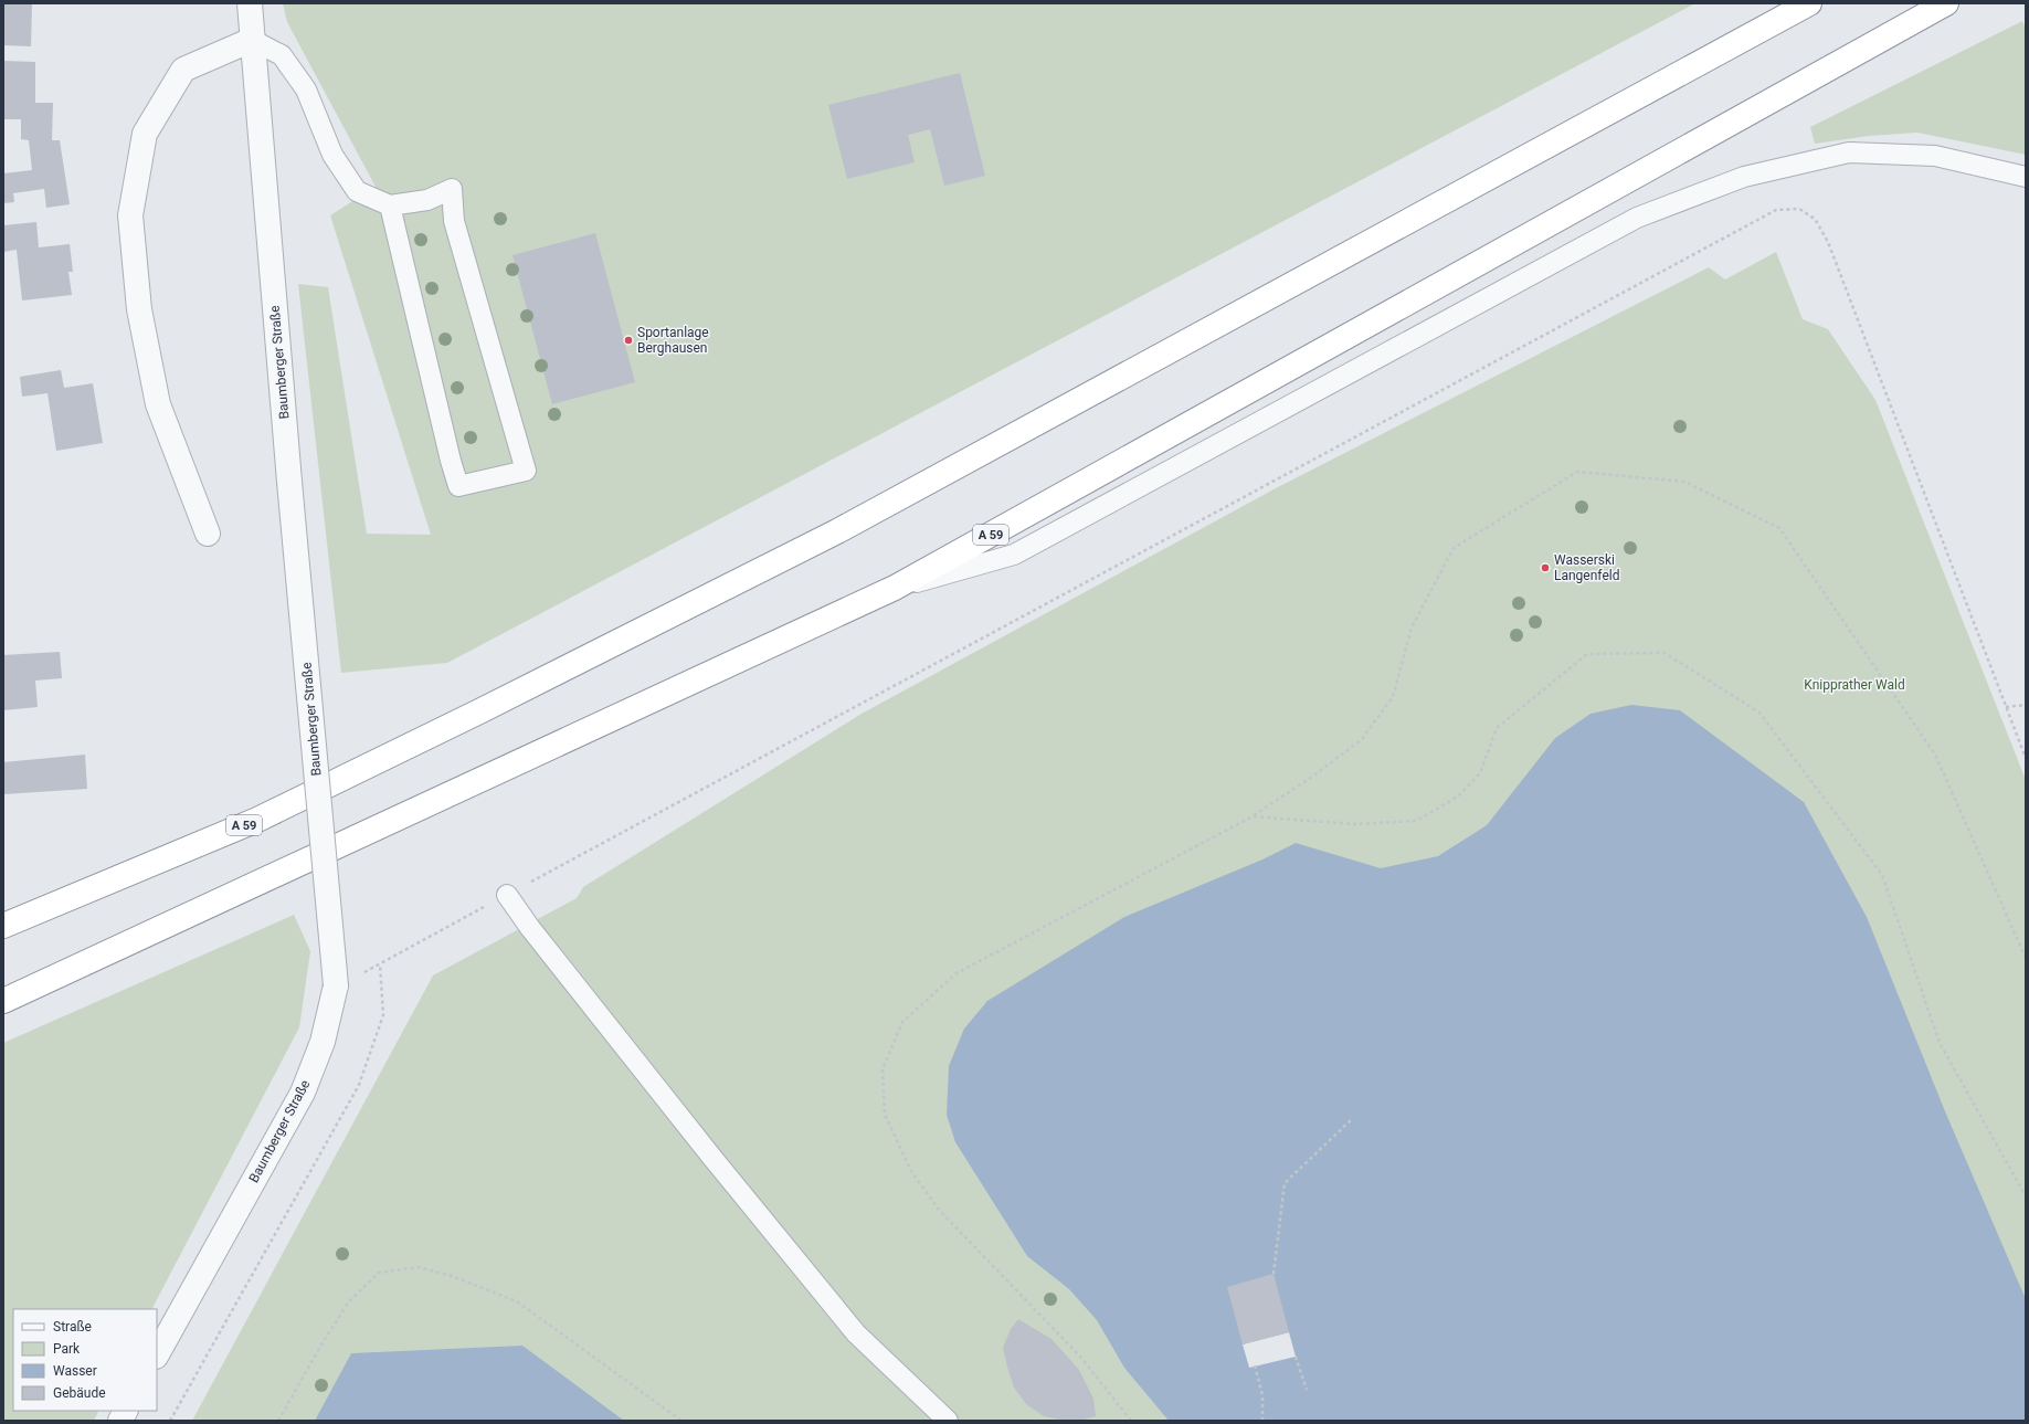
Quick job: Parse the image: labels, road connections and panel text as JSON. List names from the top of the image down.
{
  "streets": {
    "highway": ["A 59"],
    "street": ["Baumberger Straße"]
  },
  "parks": ["Knipprather Wald"],
  "places": ["Sportanlage Berghausen", "Wasserski Langenfeld"],
  "legend": [
    "Straße",
    "Park",
    "Wasser",
    "Gebäude"
  ]
}
